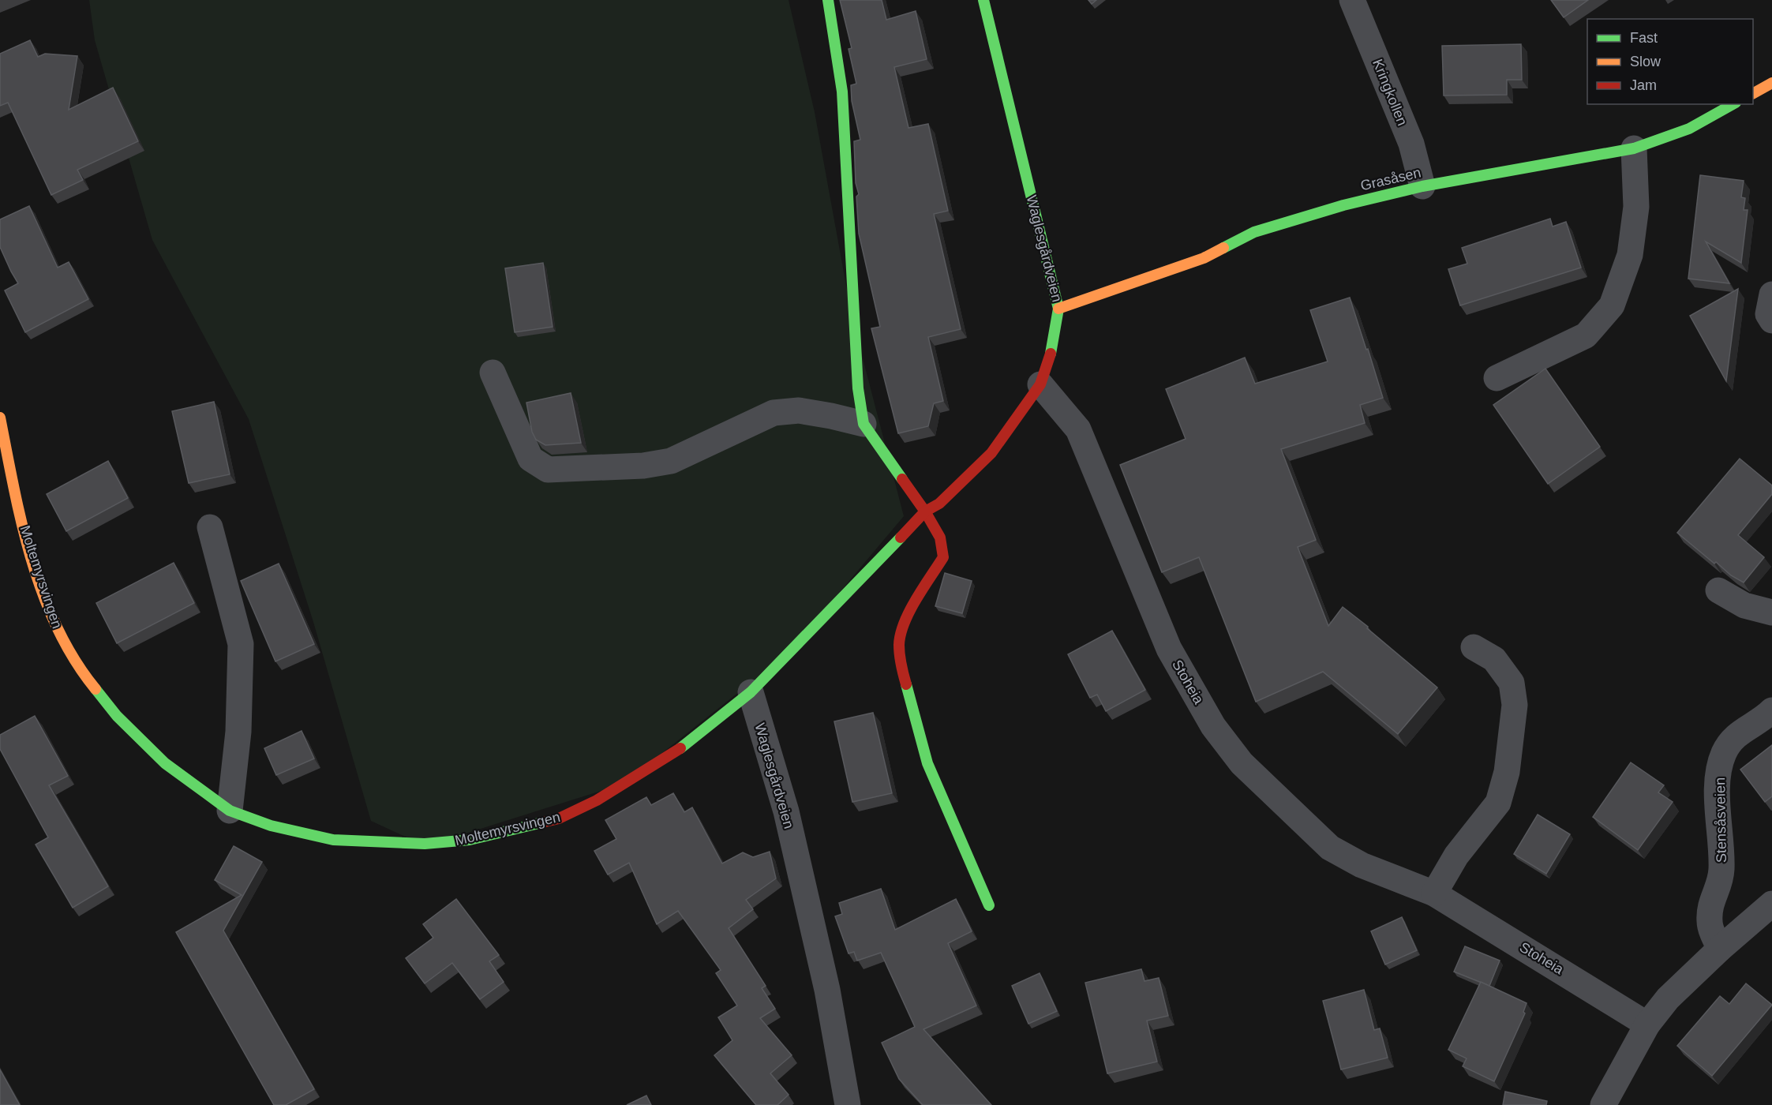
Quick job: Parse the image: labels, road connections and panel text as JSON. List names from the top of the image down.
{
  "streets": {
    "main road": ["Grasåsen", "Waglesgårdveien", "Moltemyrsvingen"],
    "street": ["Kringkollen", "Stoheia", "Stensåsveien"]
  },
  "crossings": [
    ["Kringkollen", "Grasåsen"],
    ["Grasåsen", "Waglesgårdveien"],
    ["Waglesgårdveien", "Moltemyrsvingen"],
    ["Waglesgårdveien", "Stoheia"]
  ],
  "legend": ["Fast", "Slow", "Jam"]
}
